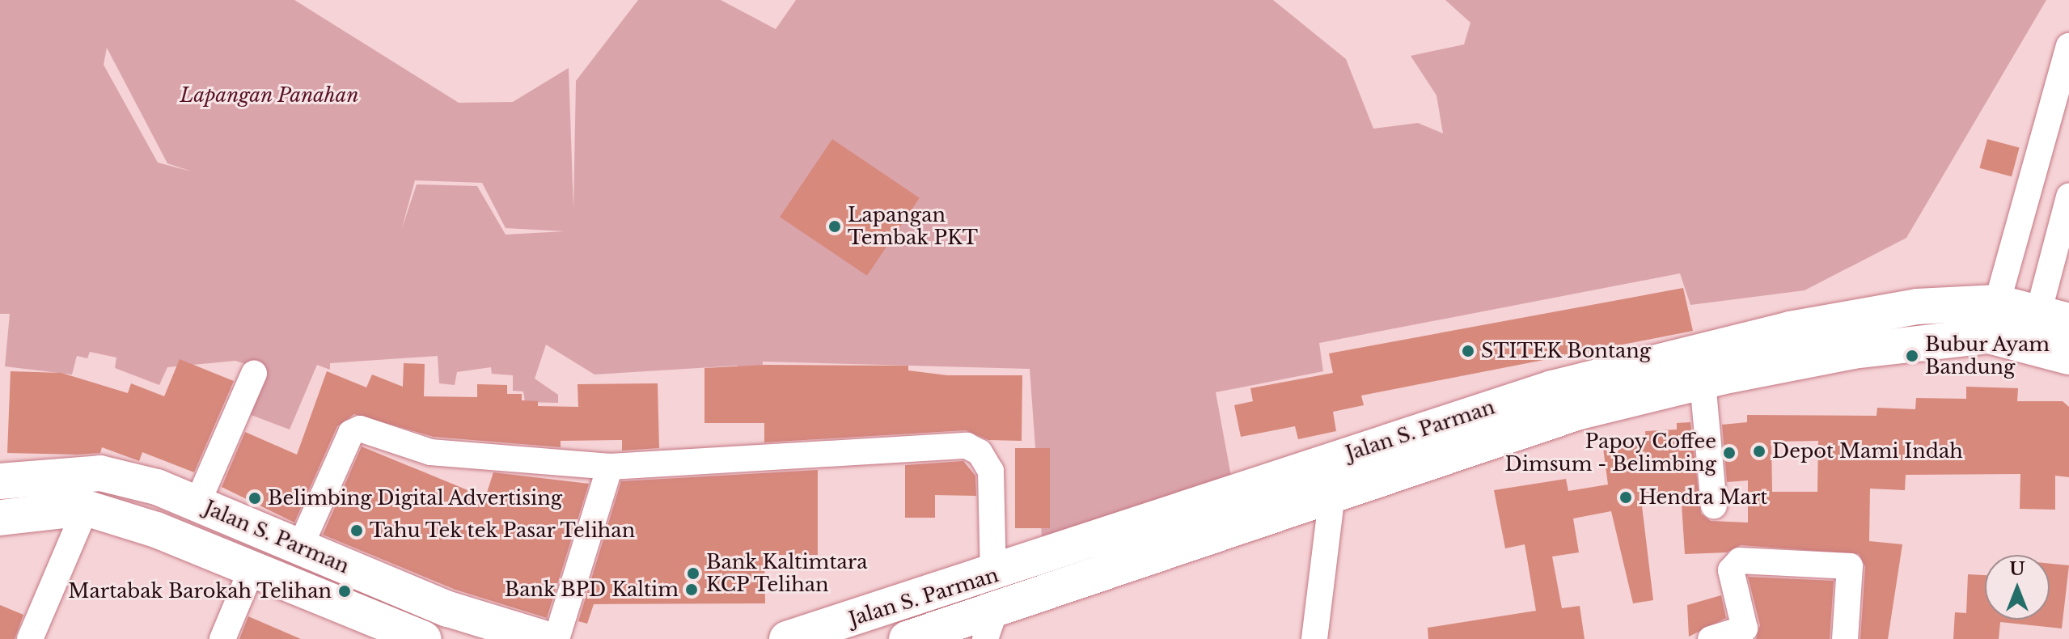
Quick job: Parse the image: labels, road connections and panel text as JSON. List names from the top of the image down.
{
  "streets": {
    "main road": ["Jalan S. Parman"]
  },
  "parks": ["Lapangan Panahan"],
  "places": [
    "Lapangan Tembak PKT",
    "STITEK Bontang",
    "Bubur Ayam Bandung",
    "Depot Mami Indah",
    "Papoy Coffee Dimsum - Belimbing",
    "Hendra Mart",
    "Belimbing Digital Advertising",
    "Tahu Tek tek Pasar Telihan",
    "Bank Kaltimtara KCP Telihan",
    "Bank BPD Kaltim",
    "Martabak Barokah Telihan"
  ],
  "north": "top"
}
